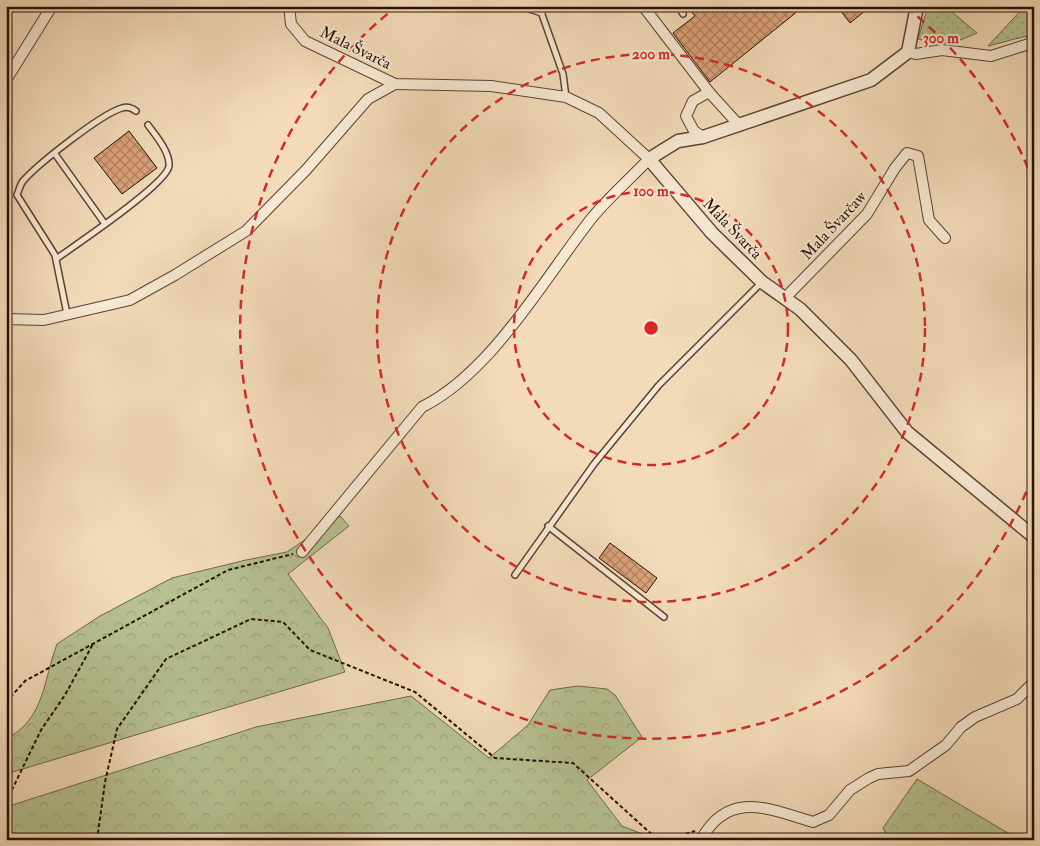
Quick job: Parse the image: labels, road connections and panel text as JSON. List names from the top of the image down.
{
  "streets": {
    "street": ["Mala Švarča", "Mala Švarčaw"]
  },
  "crossings": [
    ["Mala Švarča", "Mala Švarčaw"]
  ],
  "rings": ["300 m", "200 m", "100 m"]
}
